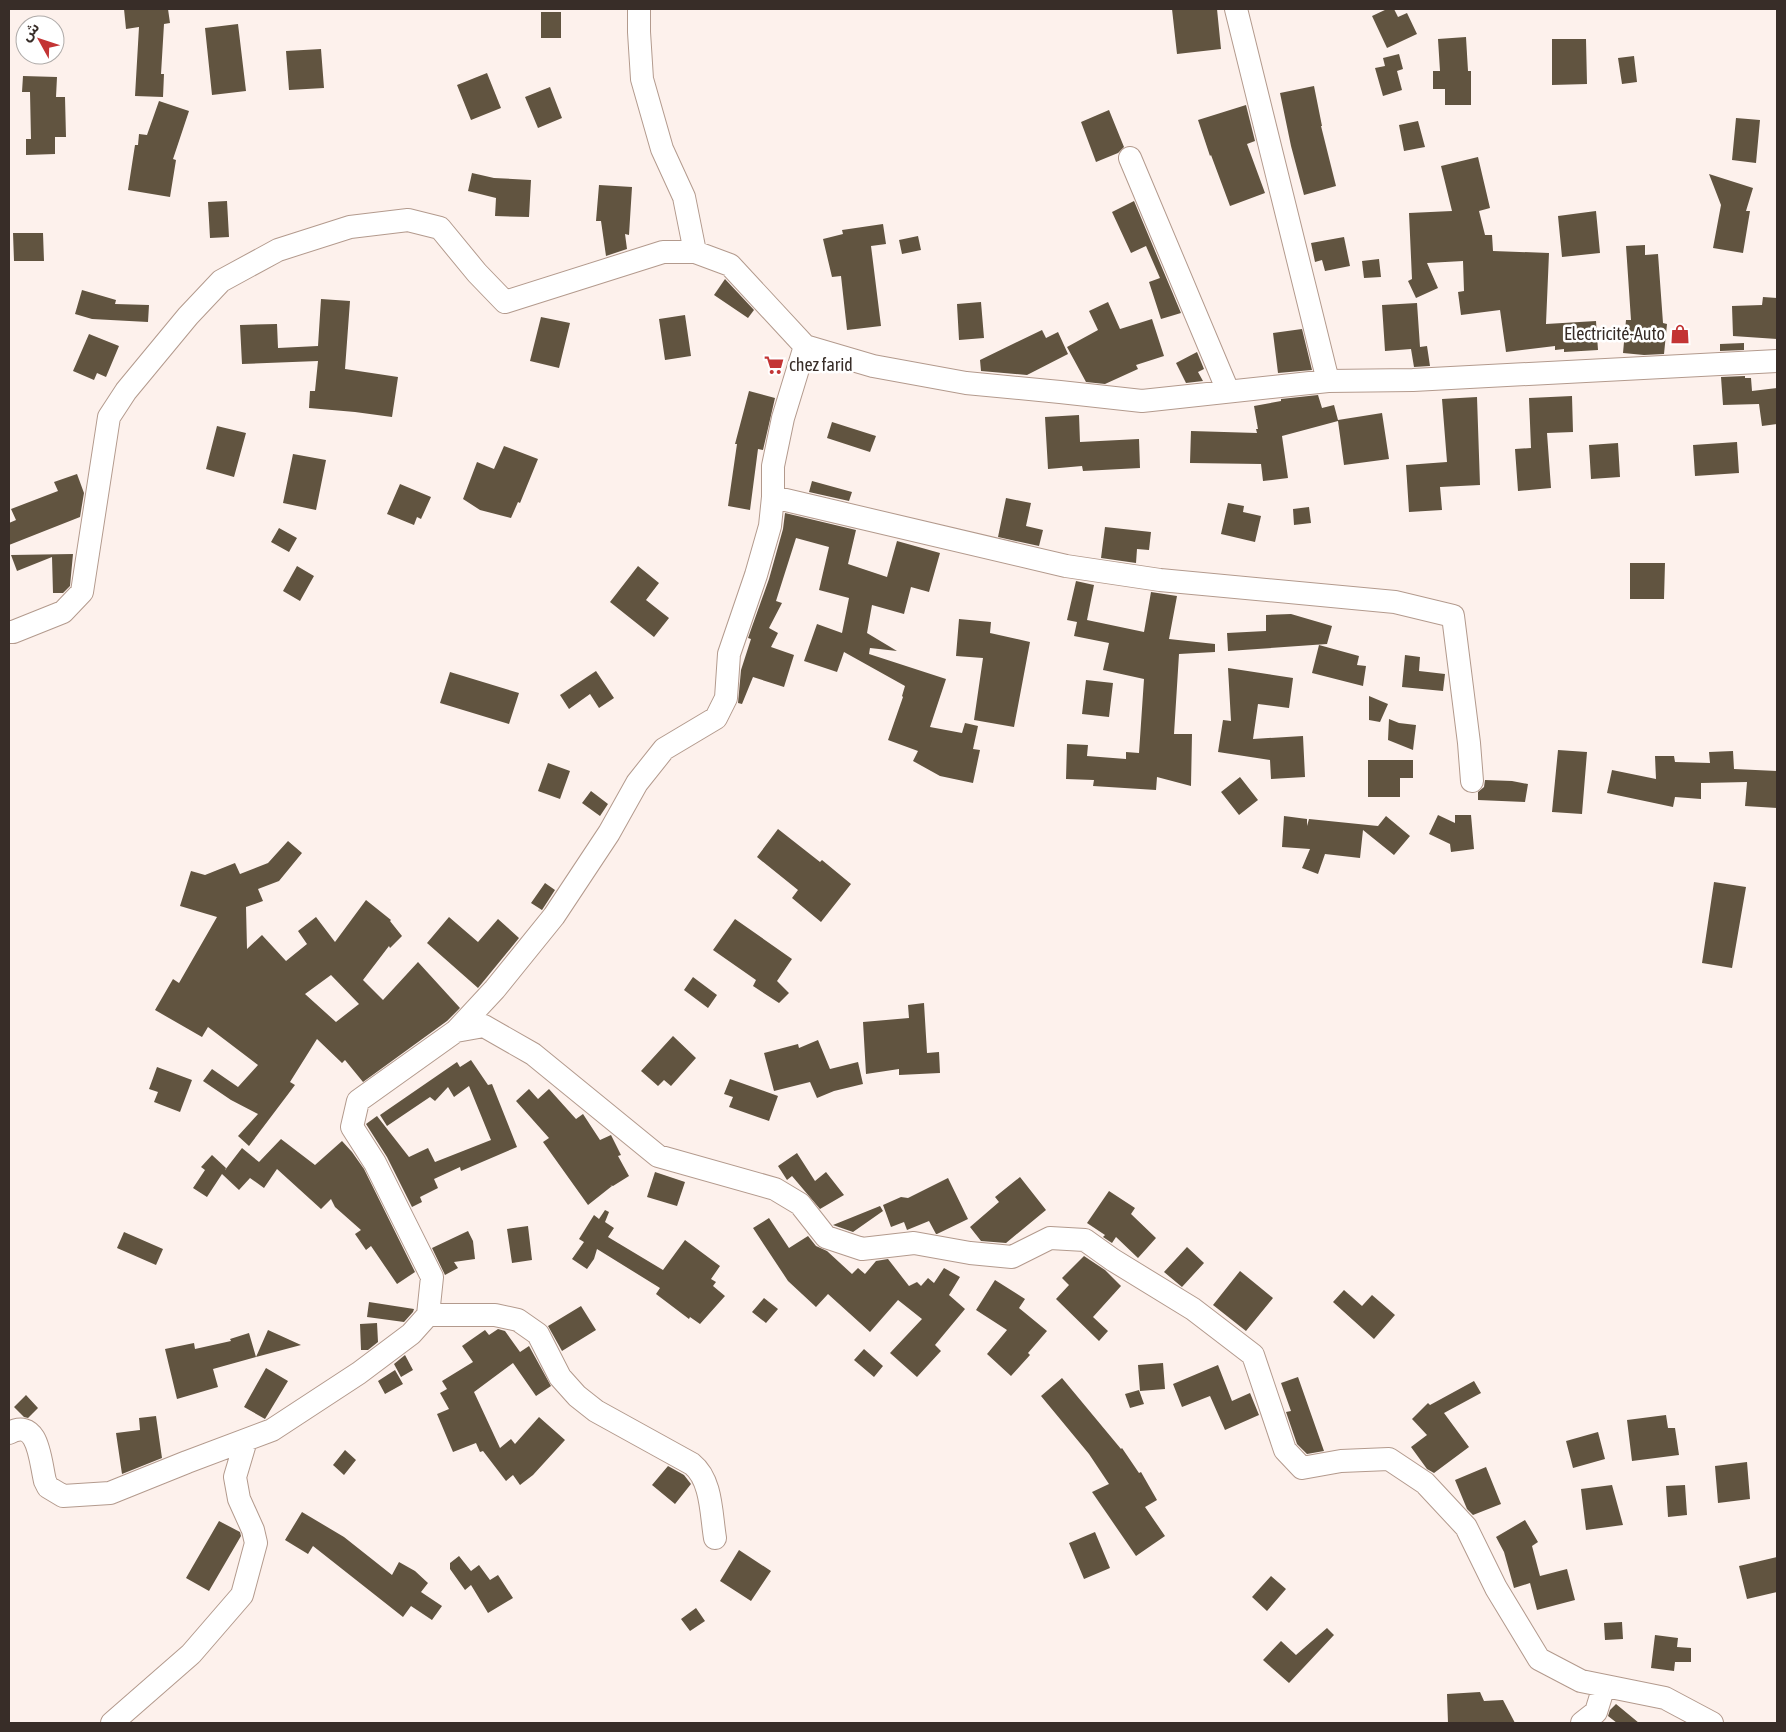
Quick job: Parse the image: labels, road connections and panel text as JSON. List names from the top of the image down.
{
  "places": {
    "shop": ["Electricité-Auto"],
    "supermarket": ["chez farid"]
  },
  "north": "top left"
}
